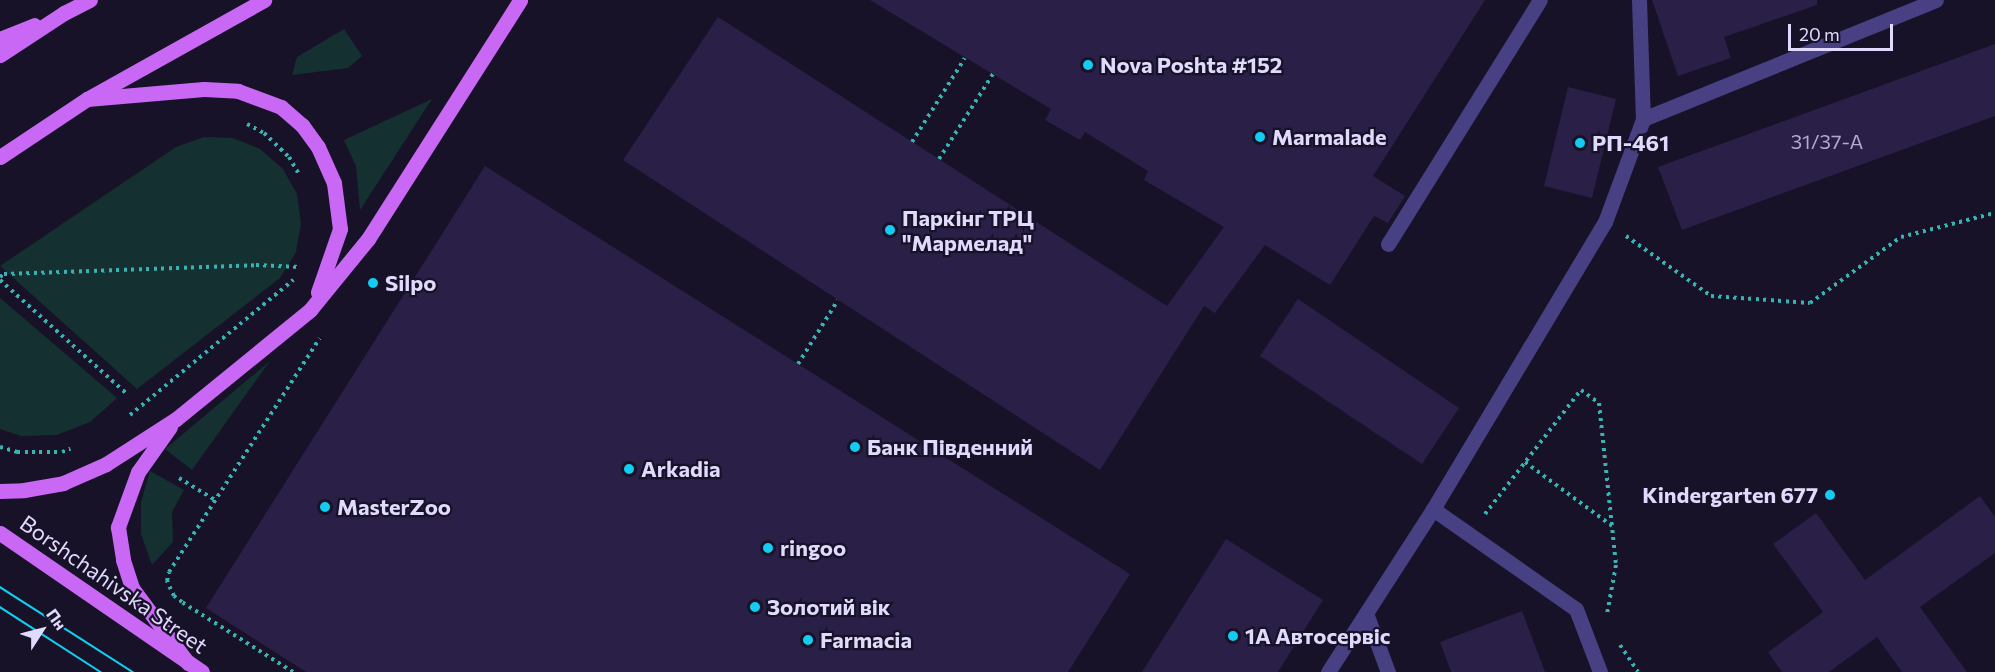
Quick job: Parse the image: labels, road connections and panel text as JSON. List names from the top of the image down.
{
  "streets": {
    "main road": ["Borshchahivska Street"]
  },
  "places": [
    "Nova Poshta #152",
    "Marmalade",
    "РП-461",
    "Паркінг ТРЦ \"Мармелад\"",
    "Silpo",
    "Банк Південний",
    "Arkadia",
    "Kindergarten 677",
    "MasterZoo",
    "ringoo",
    "Золотий вік",
    "1А Автосервіс",
    "Farmacia"
  ],
  "house_numbers": ["31/37-А"],
  "scale_bar": "20 m",
  "north": "top right"
}
